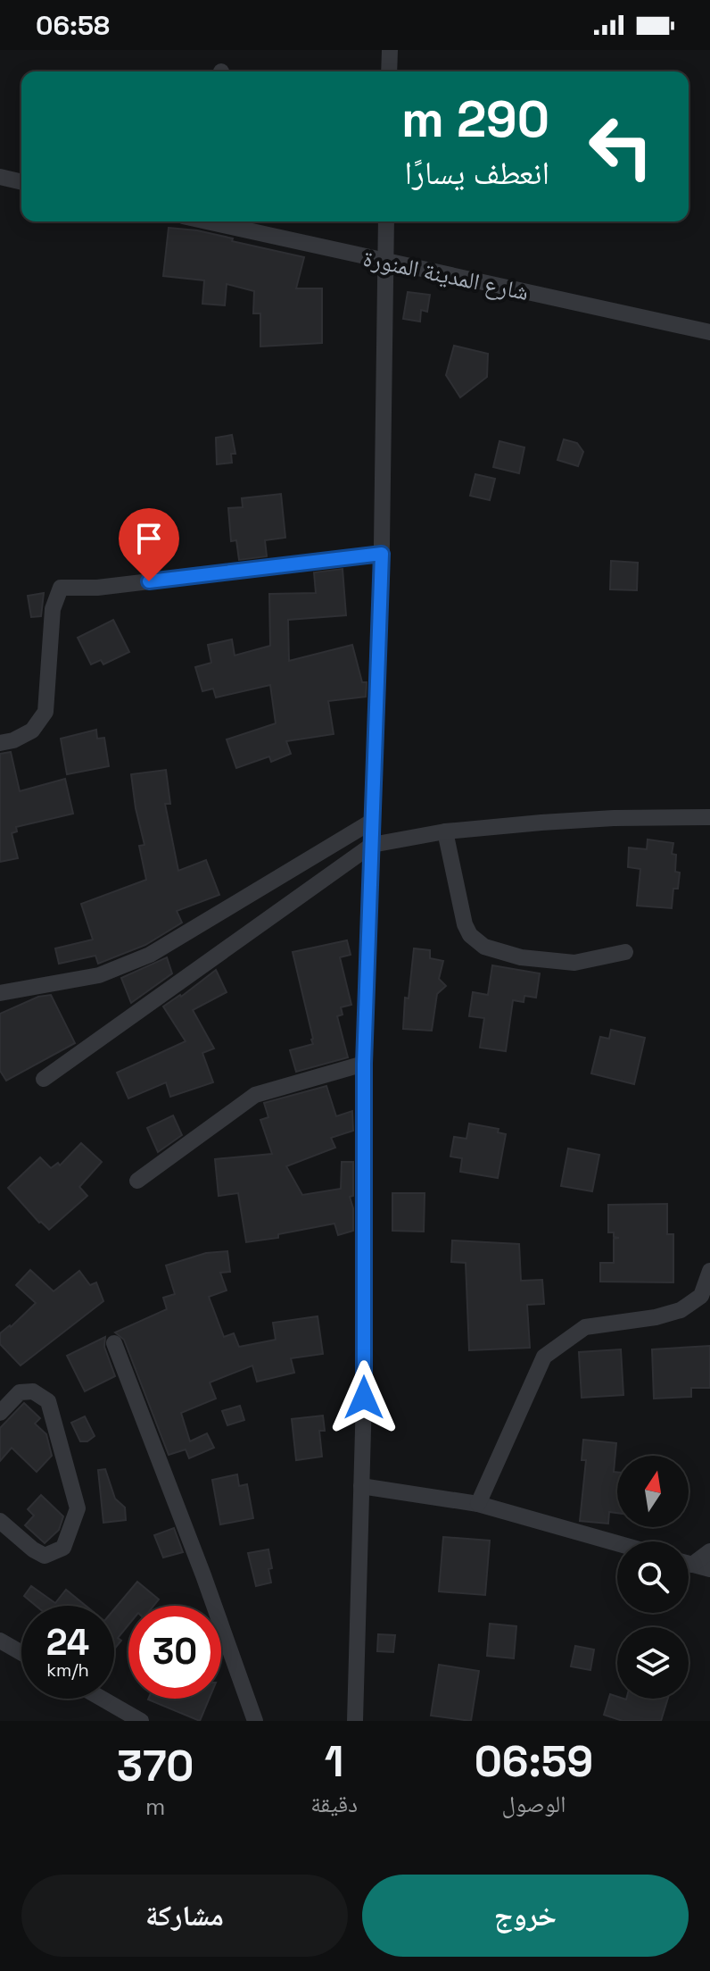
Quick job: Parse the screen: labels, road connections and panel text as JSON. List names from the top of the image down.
{
  "streets": {
    "street": ["شارع المدينة المنورة"]
  },
  "north": "top",
  "page": {
    "status": "06:58",
    "turn": ["290 m", "انعطف يسارًا"],
    "speed": "24 km/h",
    "limit": "30",
    "eta": [
      "06:59",
      "الوصول",
      "1",
      "دقيقة",
      "370",
      "m"
    ],
    "buttons": ["خروج", "مشاركة"]
  }
}
